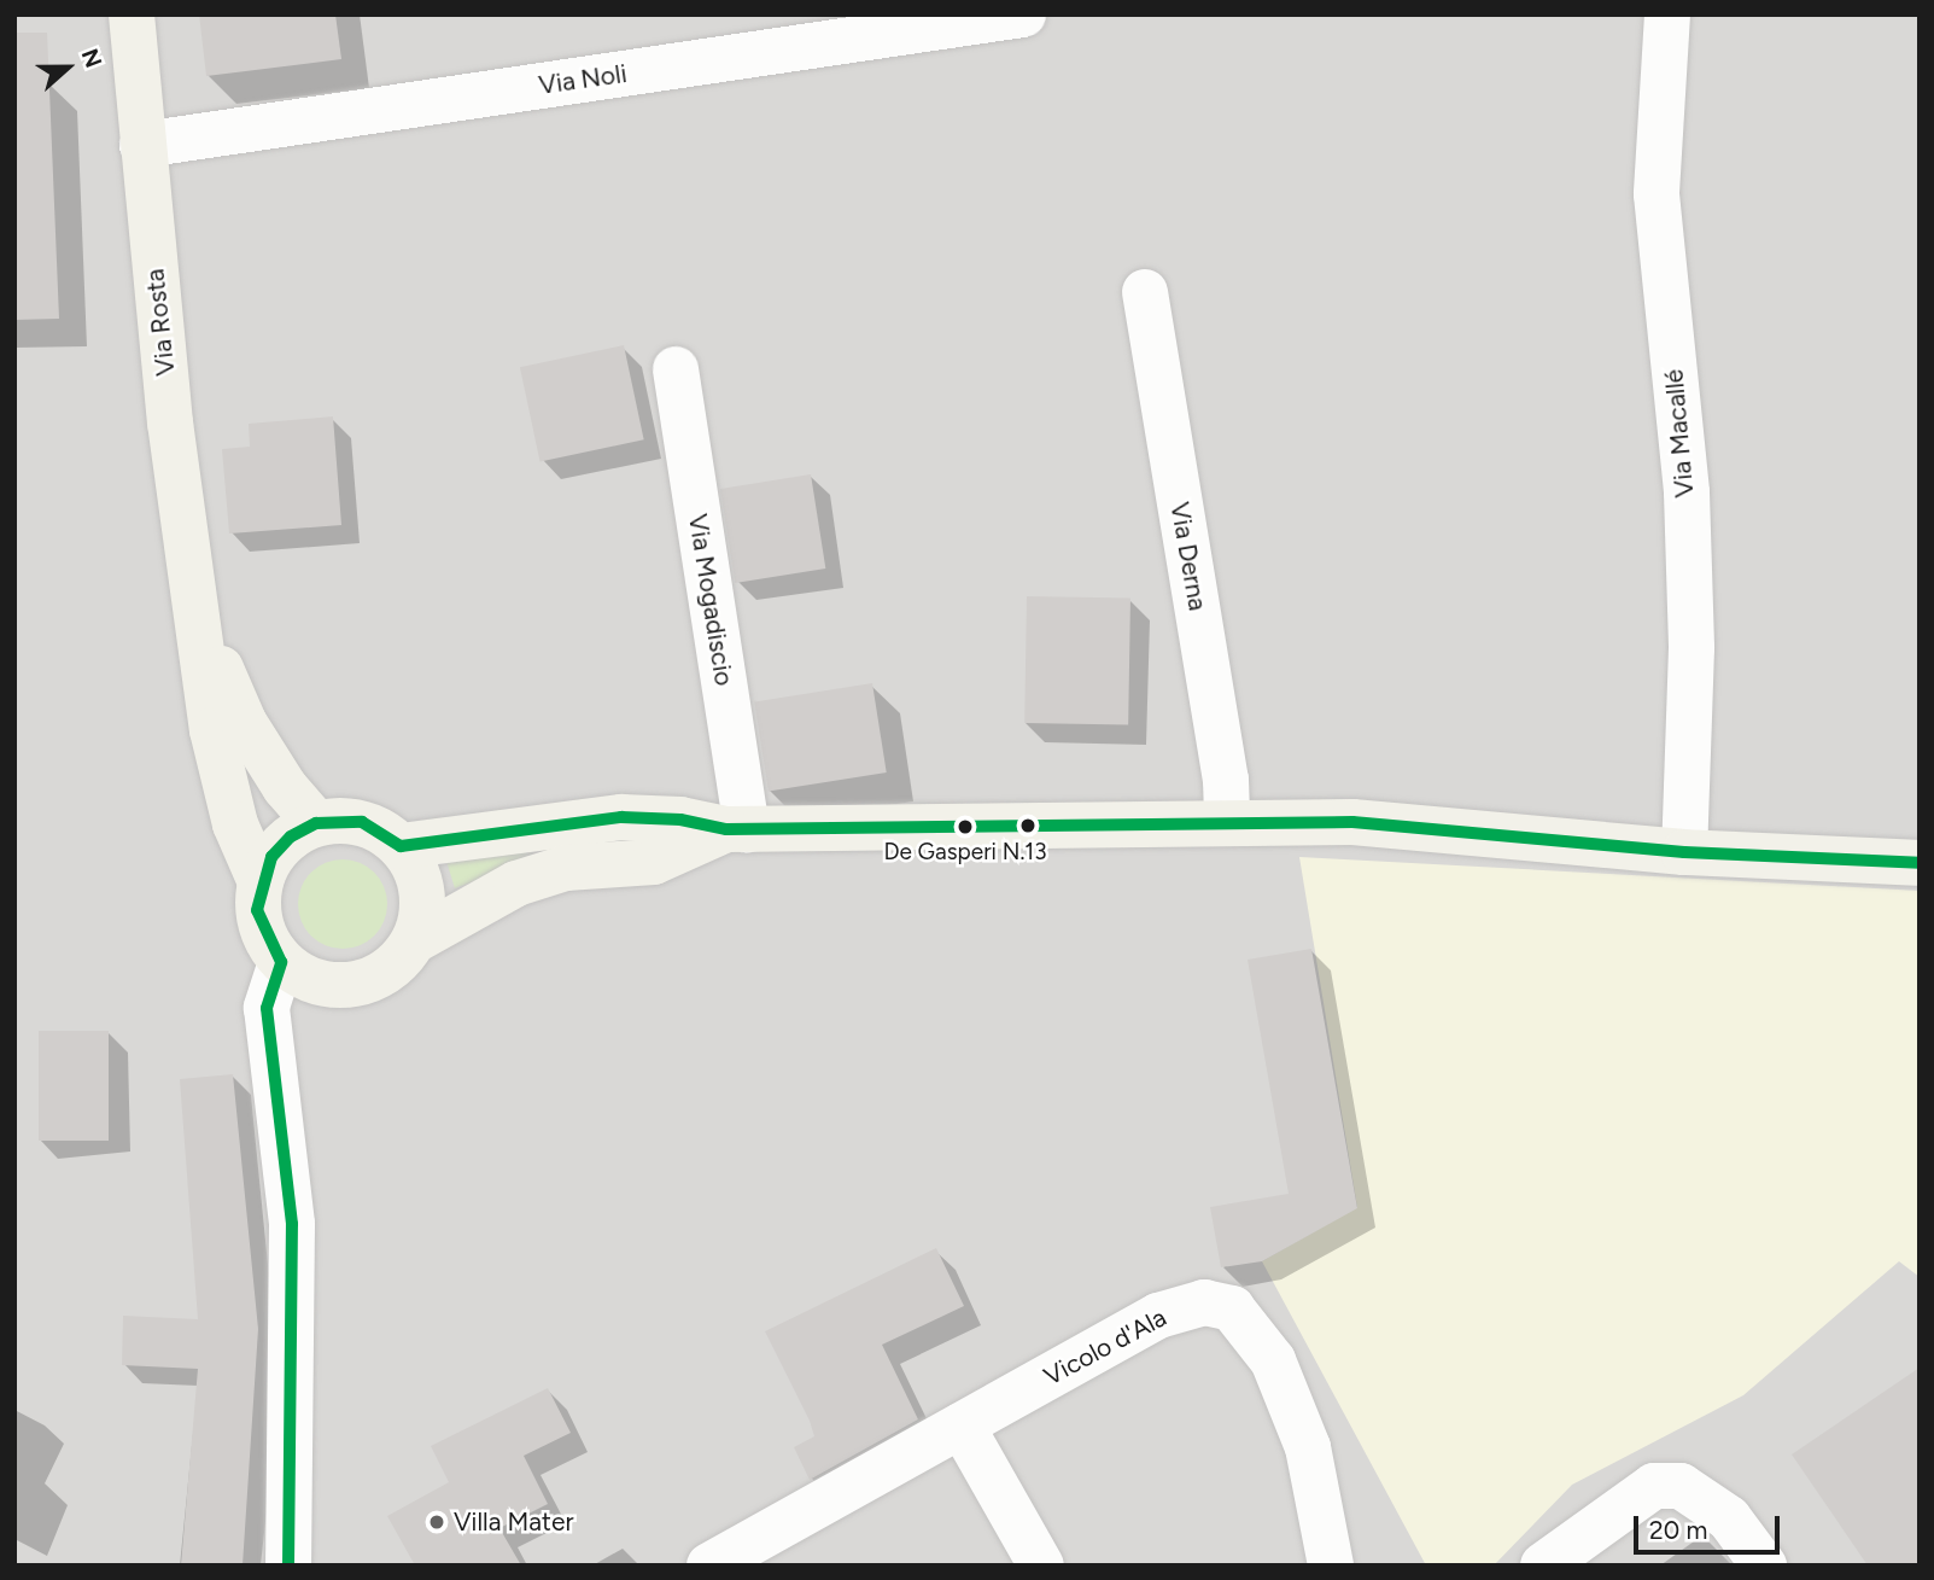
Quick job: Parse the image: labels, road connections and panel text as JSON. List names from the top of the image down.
{
  "streets": {
    "street": [
      "Via Noli",
      "Via Rosta",
      "Via Macallé",
      "Via Derna",
      "Via Mogadiscio",
      "Vicolo d'Ala"
    ]
  },
  "crossings": [
    ["Via Noli", "Via Rosta"]
  ],
  "places": ["De Gasperi N.13", "Villa Mater"],
  "scale_bar": "20 m",
  "north": "right"
}
